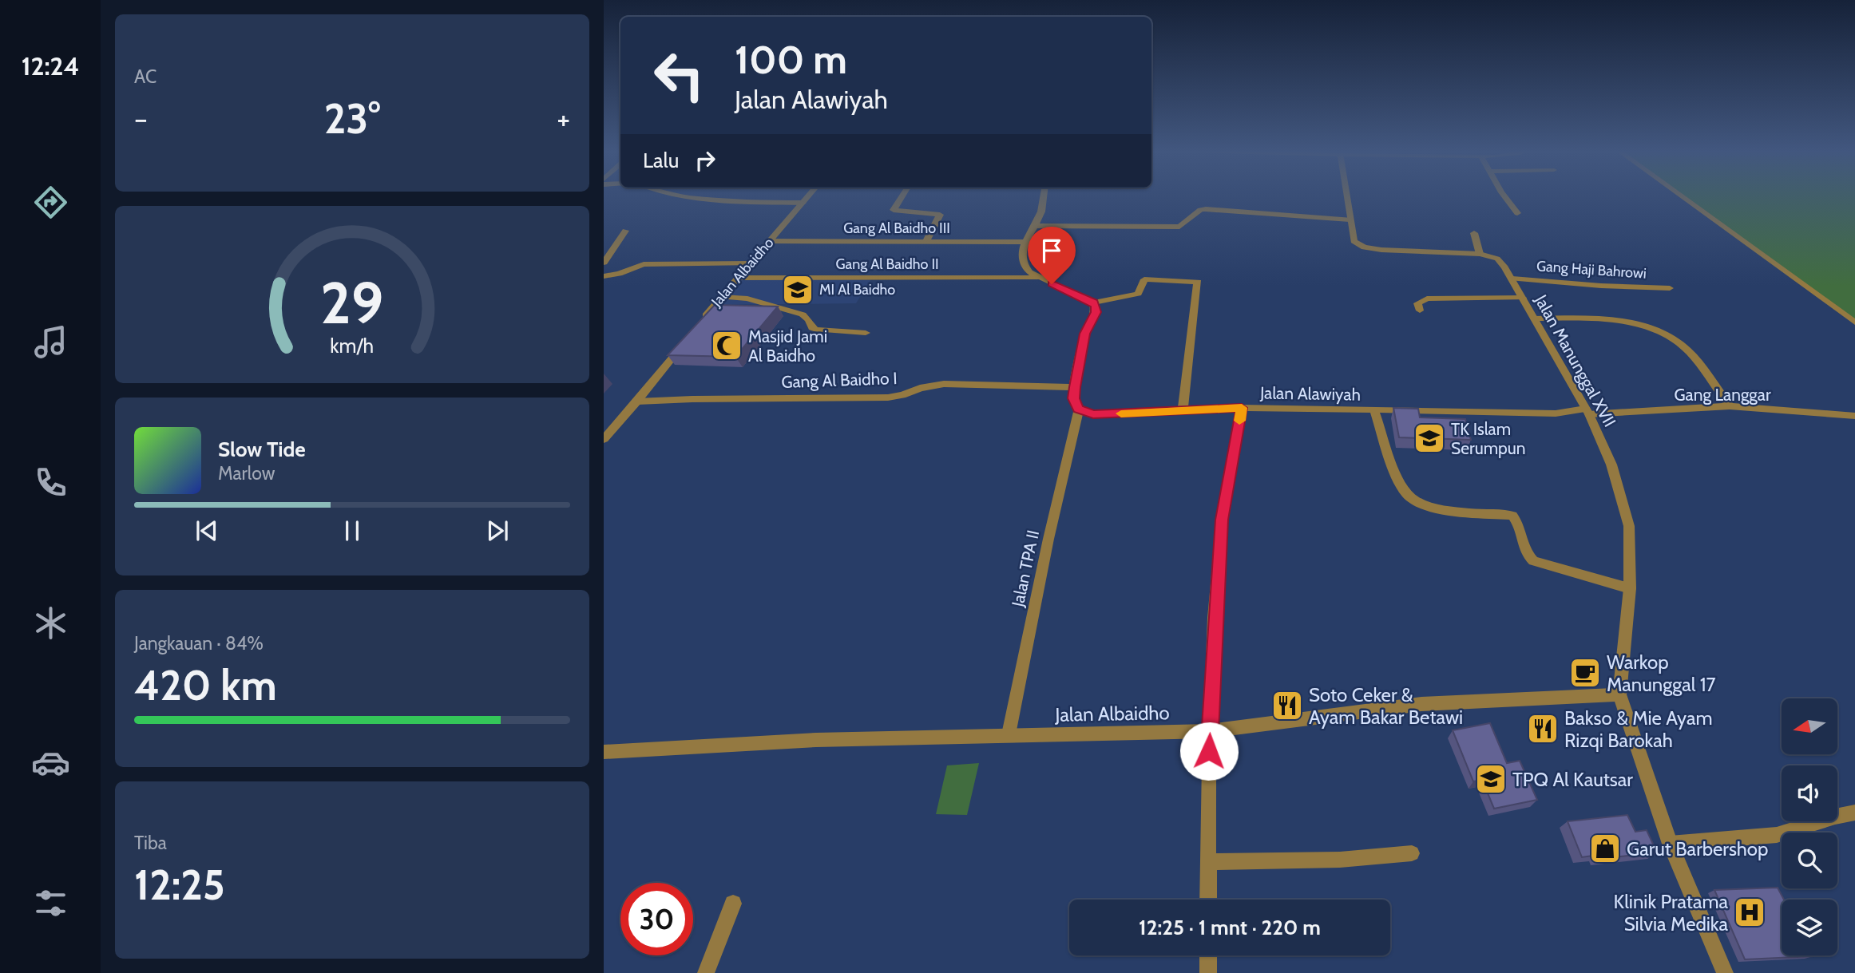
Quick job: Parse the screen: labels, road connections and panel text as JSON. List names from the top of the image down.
{
  "streets": {
    "street": [
      "Gang Al Baidho III",
      "Gang Al Baidho II",
      "Gang Haji Bahrowi",
      "Jalan Albaidho",
      "Jalan Manunggal XVII",
      "Gang Al Baidho I",
      "Jalan Alawiyah",
      "Gang Langgar",
      "Jalan TPA II"
    ]
  },
  "crossings": [
    ["Gang Al Baidho III", "Jalan Albaidho"],
    ["Gang Al Baidho II", "Jalan Albaidho"],
    ["Gang Haji Bahrowi", "Jalan Manunggal XVII"],
    ["Jalan Albaidho", "Jalan Manunggal XVII"],
    ["Jalan Albaidho", "Jalan TPA II"],
    ["Jalan Manunggal XVII", "Jalan Alawiyah"],
    ["Jalan Manunggal XVII", "Gang Langgar"],
    ["Jalan Alawiyah", "Gang Langgar"],
    ["Jalan Alawiyah", "Jalan TPA II"]
  ],
  "places": {
    "school or university": ["MI Al Baidho", "TK Islam Serumpun", "TPQ Al Kautsar"],
    "mosque": ["Masjid Jami Al Baidho"],
    "cafe": ["Warkop Manunggal 17"],
    "restaurant": ["Soto Ceker & Ayam Bakar Betawi", "Bakso & Mie Ayam Rizqi Barokah"],
    "shop": ["Garut Barbershop"],
    "hospital": ["Klinik Pratama Silvia Medika"]
  },
  "north": "left",
  "page": {
    "tabs": "12:24",
    "tile": [
      "AC",
      ["Jangkauan · 84%", "420 km"],
      ["Tiba", "12:25"]
    ],
    "turn": ["100 m", "Jalan Alawiyah"],
    "heat": ["−", "23°", "+"],
    "then": "Lalu",
    "song": ["Slow Tide", "Marlow"],
    "limit": "30",
    "trip": "12:25 · 1 mnt · 220 m",
    "gauge": ["29", "km/h"]
  }
}
